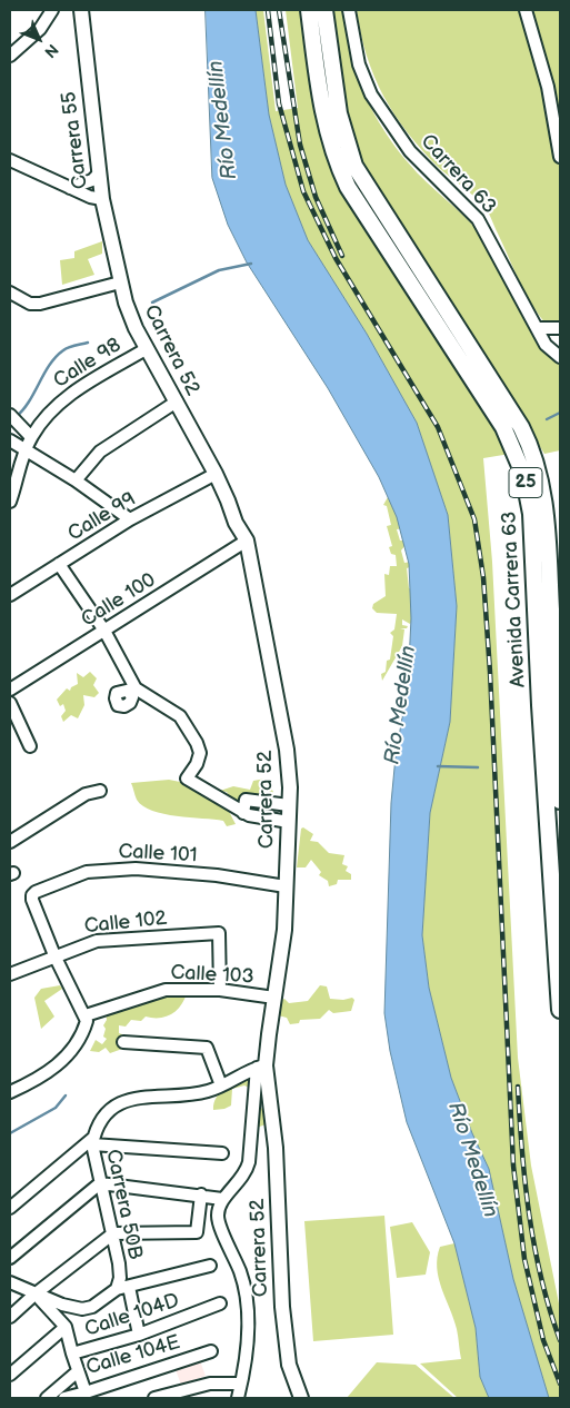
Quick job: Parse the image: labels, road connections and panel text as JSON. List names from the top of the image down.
{
  "streets": {
    "highway": ["25", "Avenida Carrera 63"],
    "main road": ["Carrera 55", "Carrera 52"],
    "street": [
      "Carrera 63",
      "Calle 98",
      "Calle 99",
      "Calle 100",
      "Calle 101",
      "Calle 102",
      "Calle 103",
      "Carrera 50B",
      "Calle 104D",
      "Calle 104E"
    ]
  },
  "crossings": [
    ["Carrera 55", "Carrera 52"],
    ["Carrera 52", "Calle 98"],
    ["Carrera 52", "Calle 99"],
    ["Carrera 52", "Calle 100"],
    ["Carrera 52", "Calle 101"],
    ["Carrera 52", "Calle 103"],
    ["Calle 101", "Calle 102"],
    ["Calle 102", "Calle 103"],
    ["Carrera 50B", "Calle 104D"],
    ["Calle 104D", "Calle 104E"]
  ],
  "water": ["Río Medellín"],
  "north": "bottom right"
}
